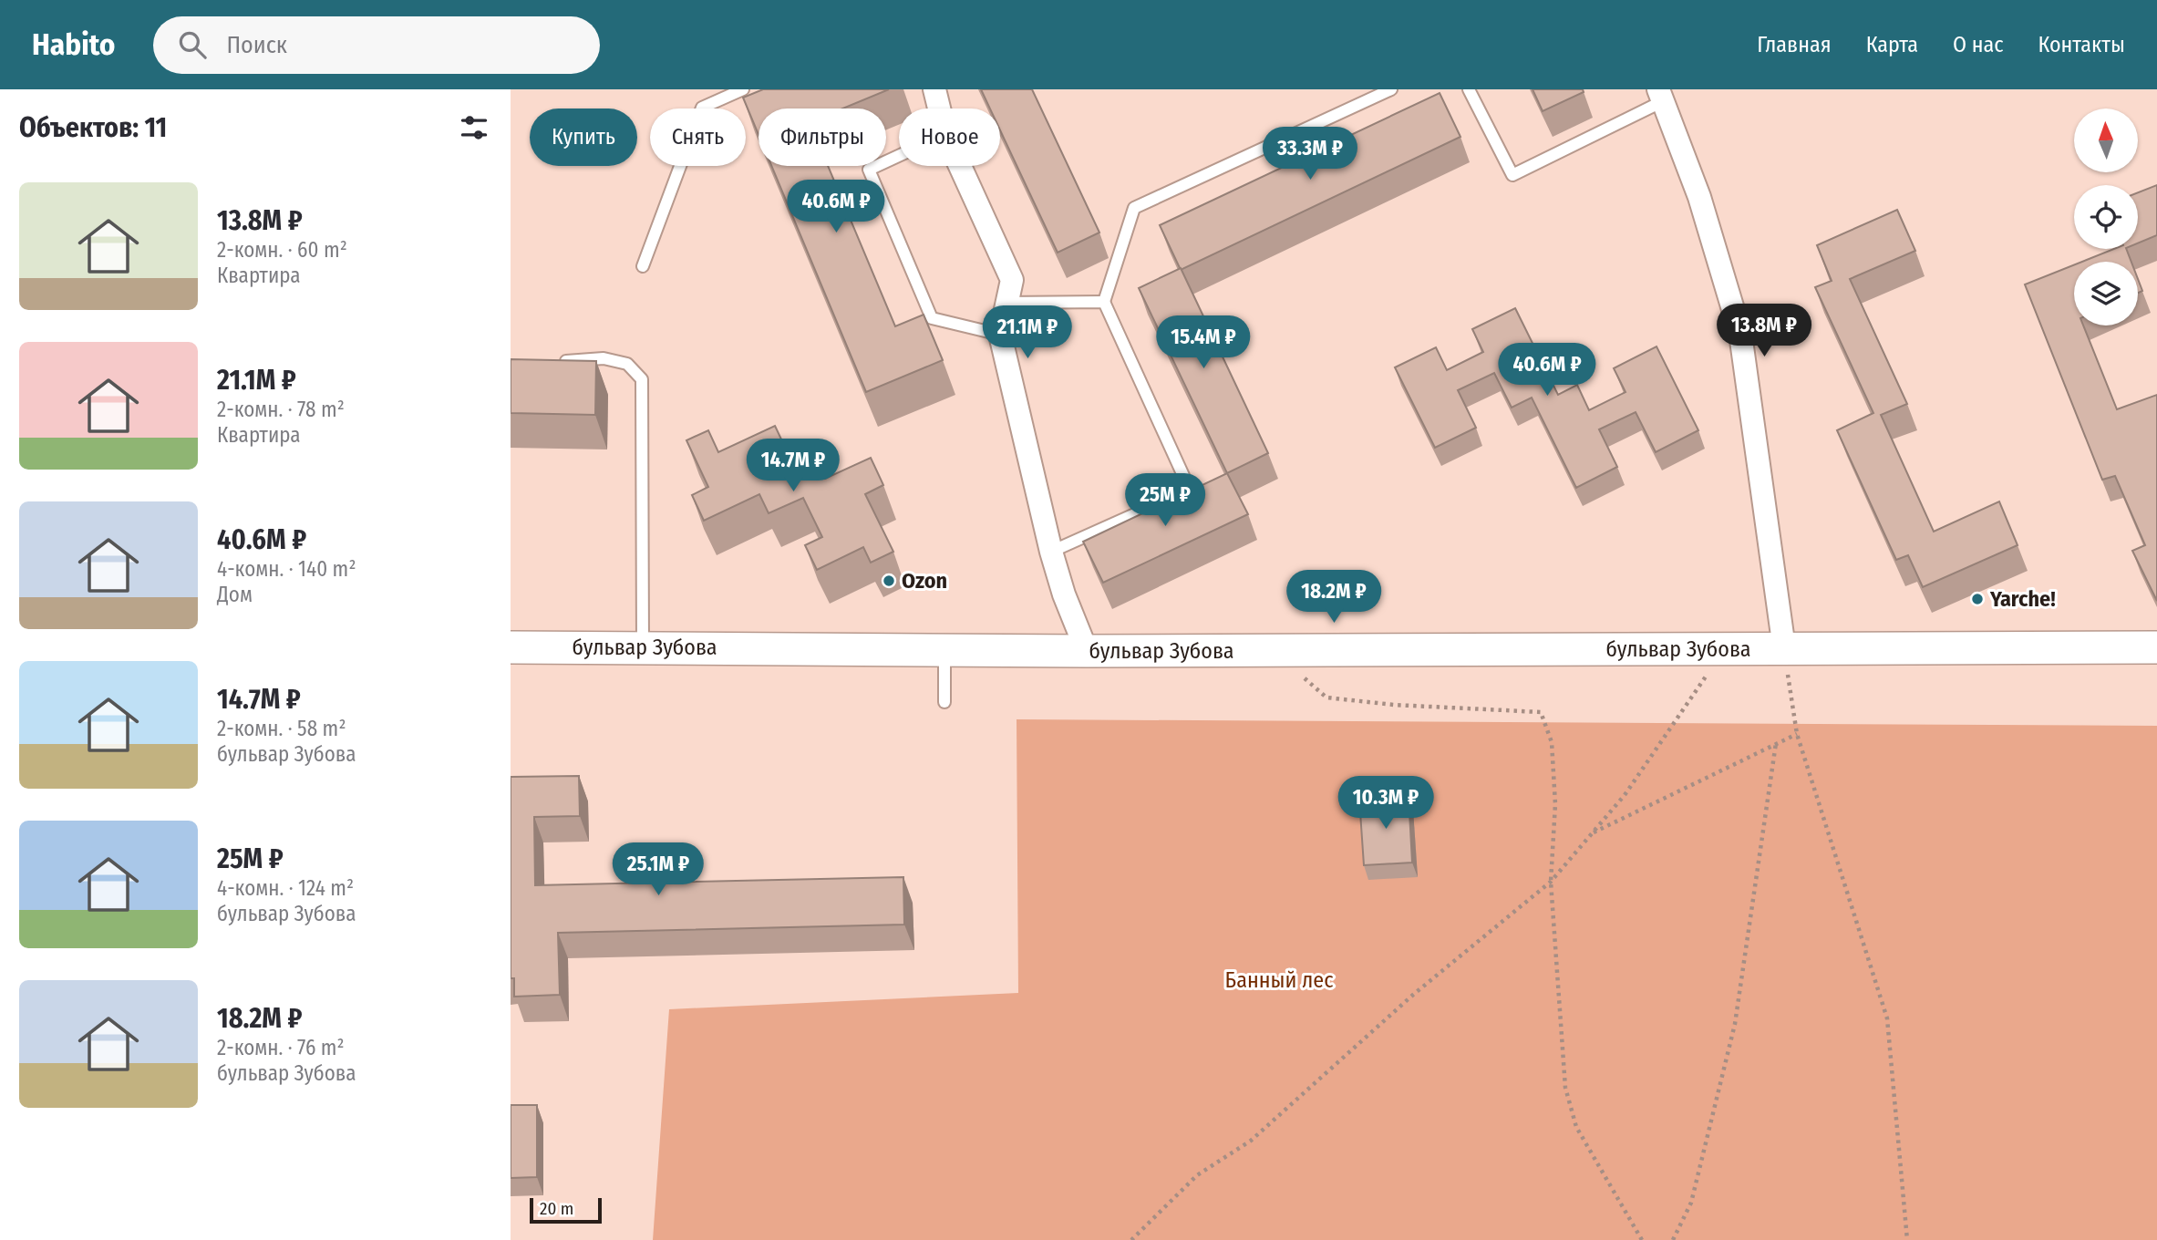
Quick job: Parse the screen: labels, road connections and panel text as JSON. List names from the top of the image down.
{
  "streets": {
    "street": ["бульвар Зубова"]
  },
  "parks": ["Банный лес"],
  "places": ["Ozon", "Yarche!"],
  "scale_bar": "20 m",
  "north": "top",
  "page": {
    "header": "Habito",
    "search": "Поиск",
    "nav": [
      "Главная",
      "Карта",
      "О нас",
      "Контакты"
    ],
    "heading": "Объектов: 11",
    "chip": [
      "Купить",
      "Снять",
      "Фильтры",
      "Новое"
    ],
    "price": [
      "33.3M ₽",
      "40.6M ₽",
      "13.8M ₽",
      "21.1M ₽",
      "15.4M ₽",
      "40.6M ₽",
      "14.7M ₽",
      "25M ₽",
      "18.2M ₽",
      "10.3M ₽",
      "25.1M ₽"
    ],
    "list": [
      {
        "name": "13.8M ₽",
        "note": "2-комн. · 60 m² · Квартира"
      },
      {
        "name": "21.1M ₽",
        "note": "2-комн. · 78 m² · Квартира"
      },
      {
        "name": "40.6M ₽",
        "note": "4-комн. · 140 m² · Дом"
      },
      {
        "name": "14.7M ₽",
        "note": "2-комн. · 58 m² · бульвар Зубова"
      },
      {
        "name": "25M ₽",
        "note": "4-комн. · 124 m² · бульвар Зубова"
      },
      {
        "name": "18.2M ₽",
        "note": "2-комн. · 76 m² · бульвар Зубова"
      }
    ],
    "scale": "20 m"
  }
}
